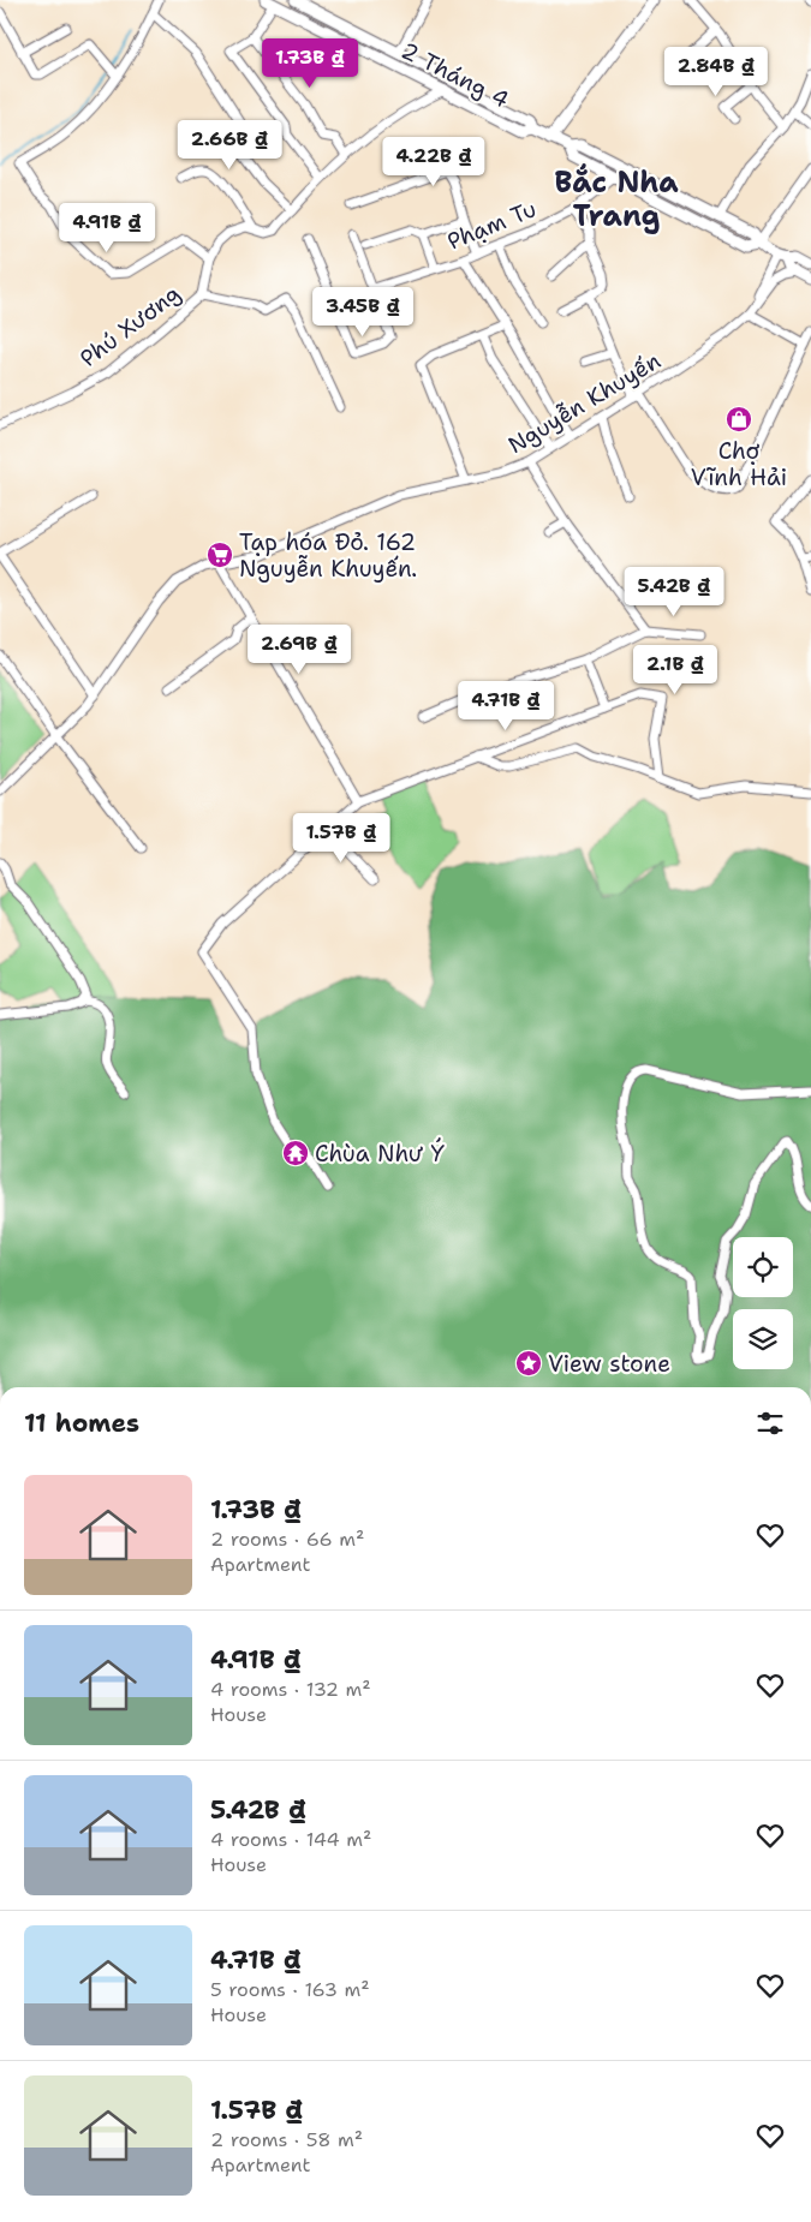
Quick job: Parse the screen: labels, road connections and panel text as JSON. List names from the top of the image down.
{
  "streets": {
    "main road": ["2 Tháng 4"],
    "street": ["Phạm Tu", "Phú Xương", "Nguyễn Khuyến"]
  },
  "crossings": [
    ["2 Tháng 4", "Phạm Tu"],
    ["2 Tháng 4", "Phú Xương"],
    ["2 Tháng 4", "Nguyễn Khuyến"]
  ],
  "districts": ["Bắc Nha Trang"],
  "places": {
    "shop": ["Chợ Vĩnh Hải"],
    "supermarket": ["Tạp hóa Đỏ. 162 Nguyễn Khuyến."],
    "temple": ["Chùa Như Ý"],
    "place": ["View stone"]
  },
  "page": {
    "price": [
      "1.73B ₫",
      "2.84B ₫",
      "2.66B ₫",
      "4.22B ₫",
      "4.91B ₫",
      "3.45B ₫",
      "5.42B ₫",
      "2.69B ₫",
      "2.1B ₫",
      "4.71B ₫",
      "1.57B ₫"
    ],
    "heading": "11 homes",
    "list": [
      {
        "name": "1.73B ₫",
        "note": "2 rooms · 66 m² · Apartment"
      },
      {
        "name": "4.91B ₫",
        "note": "4 rooms · 132 m² · House"
      },
      {
        "name": "5.42B ₫",
        "note": "4 rooms · 144 m² · House"
      },
      {
        "name": "4.71B ₫",
        "note": "5 rooms · 163 m² · House"
      },
      {
        "name": "1.57B ₫",
        "note": "2 rooms · 58 m² · Apartment"
      }
    ]
  }
}
